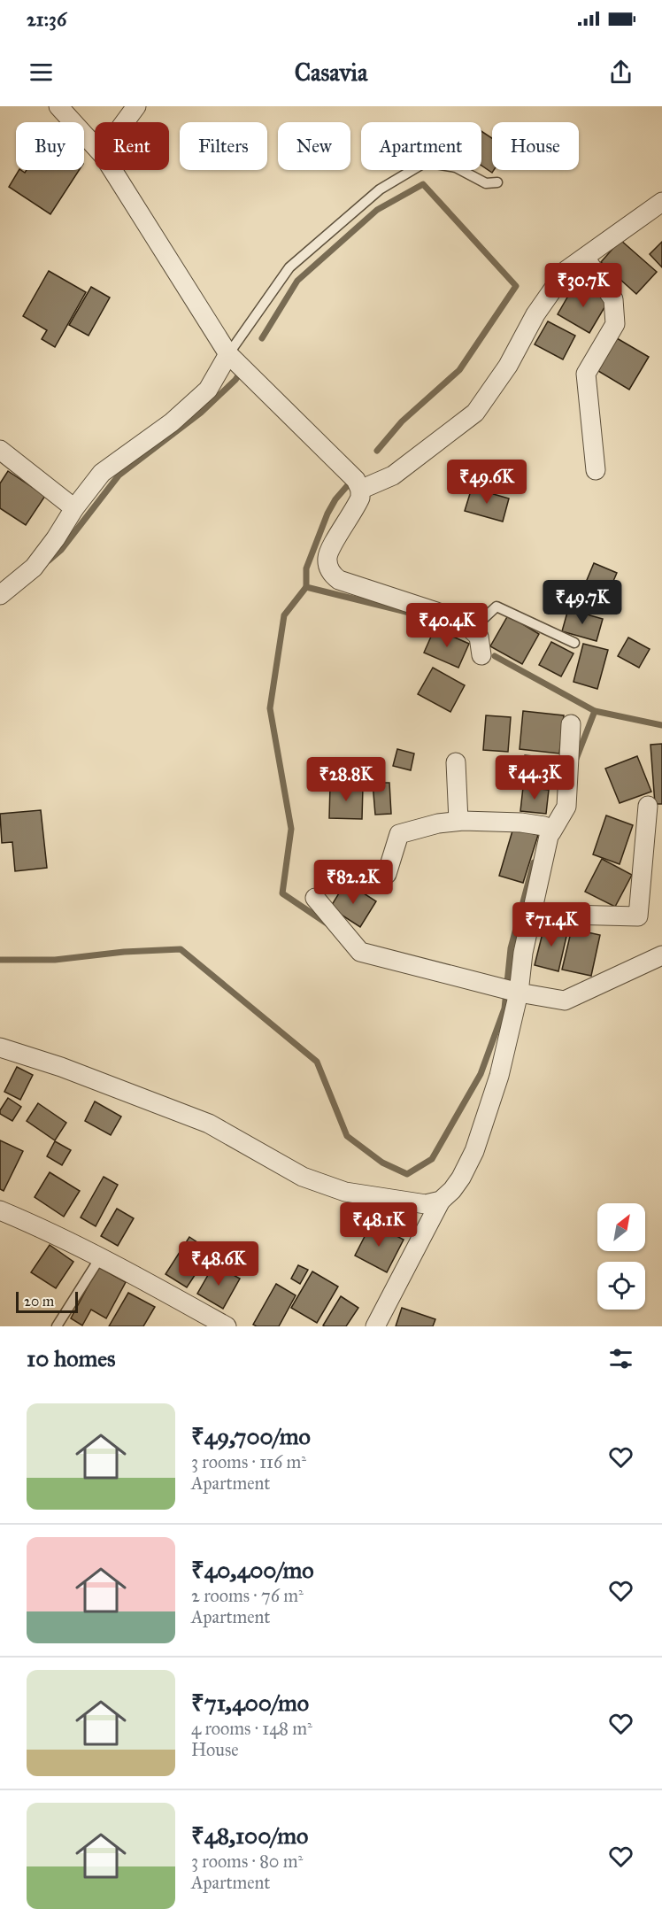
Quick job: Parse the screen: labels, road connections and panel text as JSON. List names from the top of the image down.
{
  "scale_bar": "20 m",
  "north": "top right",
  "page": {
    "status": "21:36",
    "header": "Casavia",
    "chip": [
      "Buy",
      "Rent",
      "Filters",
      "New",
      "Apartment",
      "House"
    ],
    "price": [
      "₹30.7K",
      "₹49.6K",
      "₹49.7K",
      "₹40.4K",
      "₹44.3K",
      "₹28.8K",
      "₹82.2K",
      "₹71.4K",
      "₹48.1K",
      "₹48.6K"
    ],
    "scale": "20 m",
    "heading": "10 homes",
    "list": [
      {
        "name": "₹49,700/mo",
        "note": "3 rooms · 116 m² · Apartment"
      },
      {
        "name": "₹40,400/mo",
        "note": "2 rooms · 76 m² · Apartment"
      },
      {
        "name": "₹71,400/mo",
        "note": "4 rooms · 148 m² · House"
      },
      {
        "name": "₹48,100/mo",
        "note": "3 rooms · 80 m² · Apartment"
      }
    ]
  }
}
